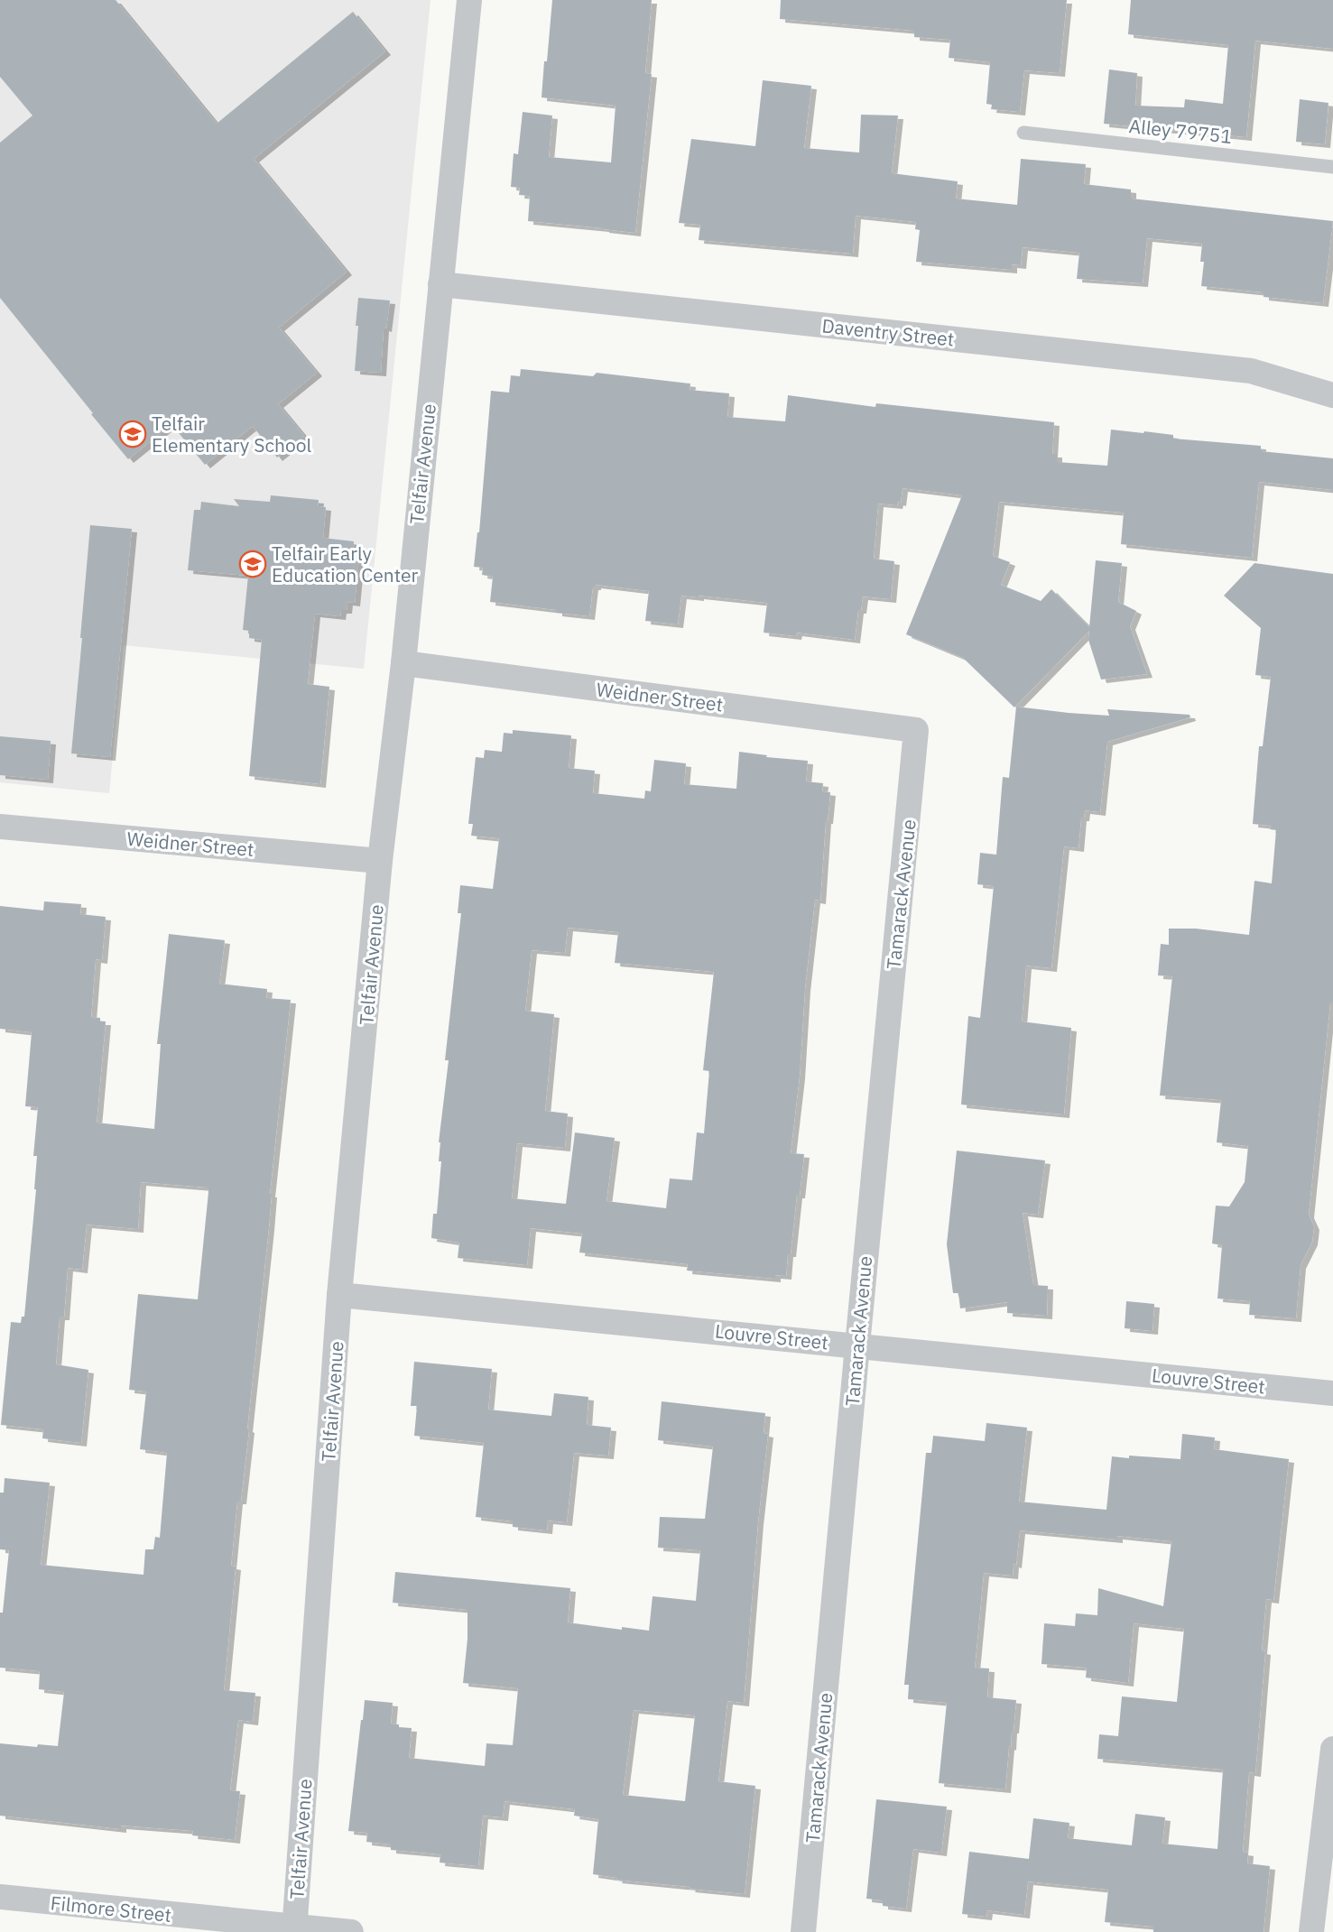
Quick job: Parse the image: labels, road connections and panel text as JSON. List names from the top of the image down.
{
  "streets": {
    "street": [
      "Daventry Street",
      "Telfair Avenue",
      "Weidner Street",
      "Tamarack Avenue",
      "Louvre Street",
      "Filmore Street"
    ],
    "lane": ["Alley 79751"]
  },
  "crossings": [
    ["Daventry Street", "Telfair Avenue"],
    ["Telfair Avenue", "Weidner Street"],
    ["Telfair Avenue", "Louvre Street"],
    ["Telfair Avenue", "Filmore Street"],
    ["Weidner Street", "Tamarack Avenue"],
    ["Tamarack Avenue", "Louvre Street"]
  ],
  "places": {
    "school or university": ["Telfair Elementary School", "Telfair Early Education Center"]
  }
}
